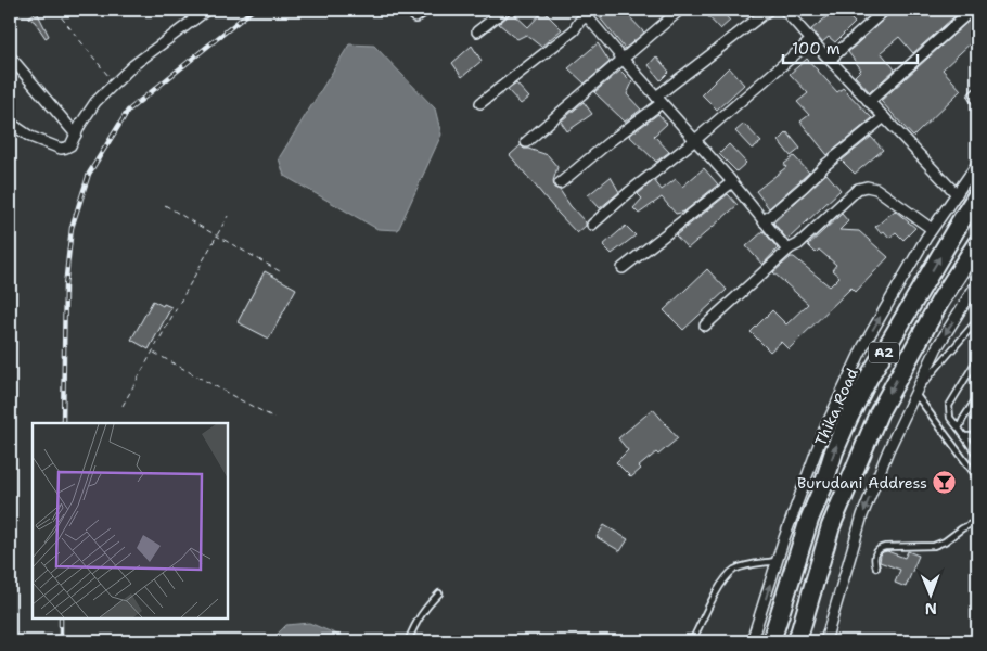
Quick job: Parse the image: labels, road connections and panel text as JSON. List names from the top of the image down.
{
  "streets": {
    "highway": ["A2", "Thika Road"]
  },
  "places": {
    "bar": ["Burudani Address"]
  },
  "scale_bar": "100 m",
  "north": "bottom"
}
